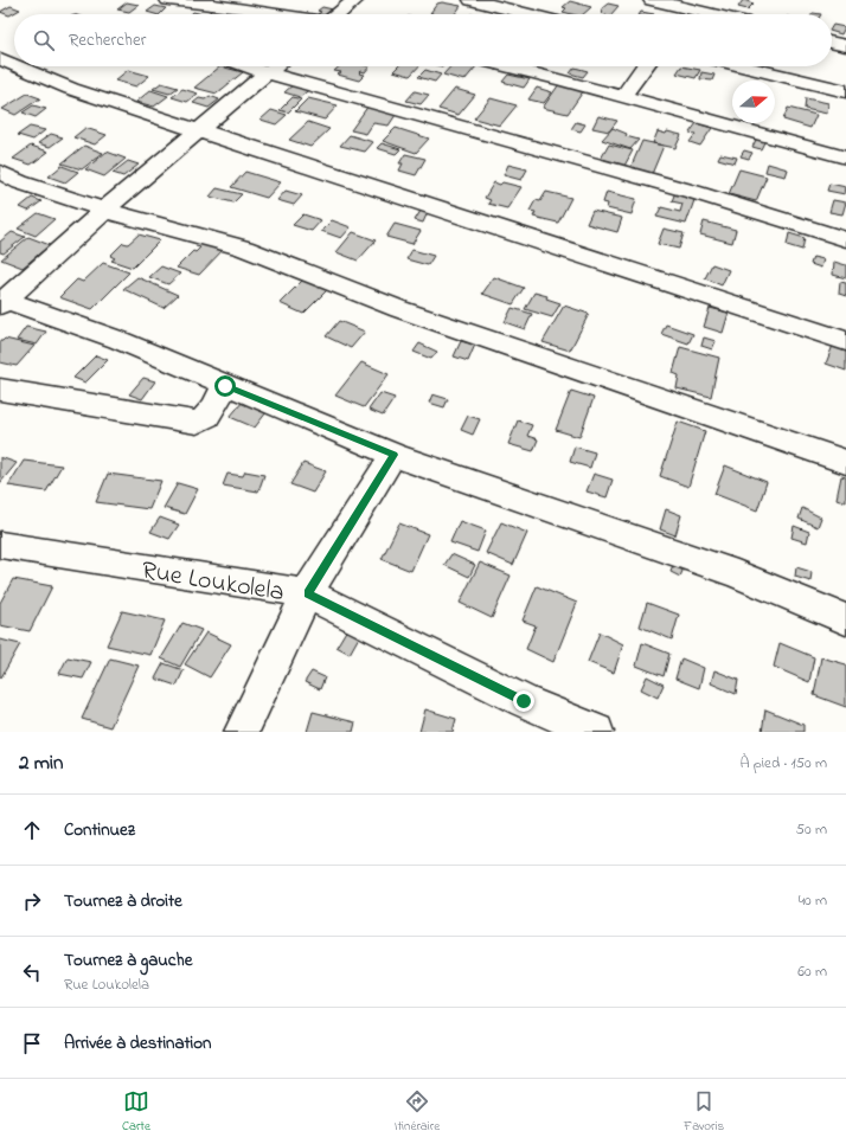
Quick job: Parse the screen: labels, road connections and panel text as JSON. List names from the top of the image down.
{
  "streets": {
    "street": ["Rue Loukolela"]
  },
  "north": "right",
  "page": {
    "search": "Rechercher",
    "heading": ["2 min", "À pied · 150 m"],
    "list": [
      ["Continuez", "50 m"],
      ["Tournez à droite", "40 m"],
      ["Tournez à gauche", "Rue Loukolela", "60 m"],
      "Arrivée à destination"
    ],
    "nav": ["Carte", "Itinéraire", "Favoris"]
  }
}
